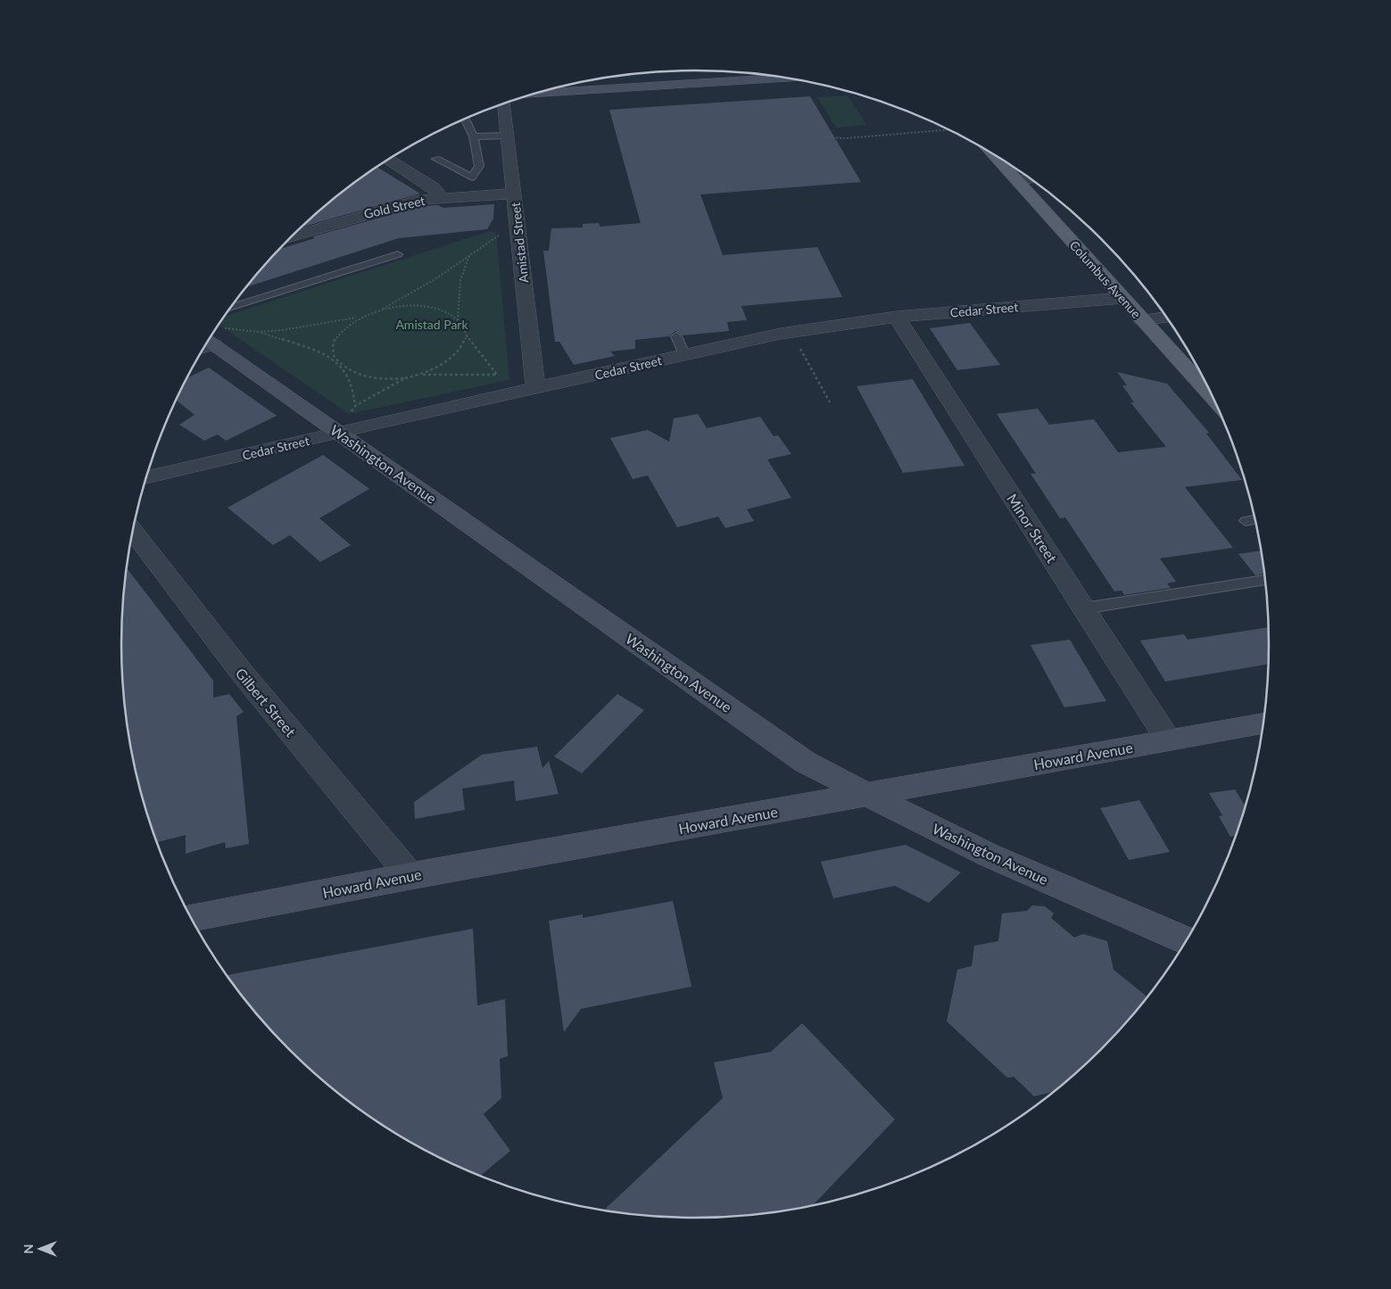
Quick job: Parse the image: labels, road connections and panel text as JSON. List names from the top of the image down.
{
  "streets": {
    "main road": ["Columbus Avenue", "Washington Avenue", "Howard Avenue"],
    "street": [
      "Gold Street",
      "Amistad Street",
      "Cedar Street",
      "Minor Street",
      "Gilbert Street"
    ]
  },
  "crossings": [
    ["Gold Street", "Amistad Street"],
    ["Amistad Street", "Cedar Street"],
    ["Columbus Avenue", "Cedar Street"],
    ["Cedar Street", "Washington Avenue"],
    ["Cedar Street", "Minor Street"],
    ["Washington Avenue", "Howard Avenue"],
    ["Minor Street", "Howard Avenue"],
    ["Gilbert Street", "Howard Avenue"]
  ],
  "parks": ["Amistad Park"],
  "north": "left"
}
